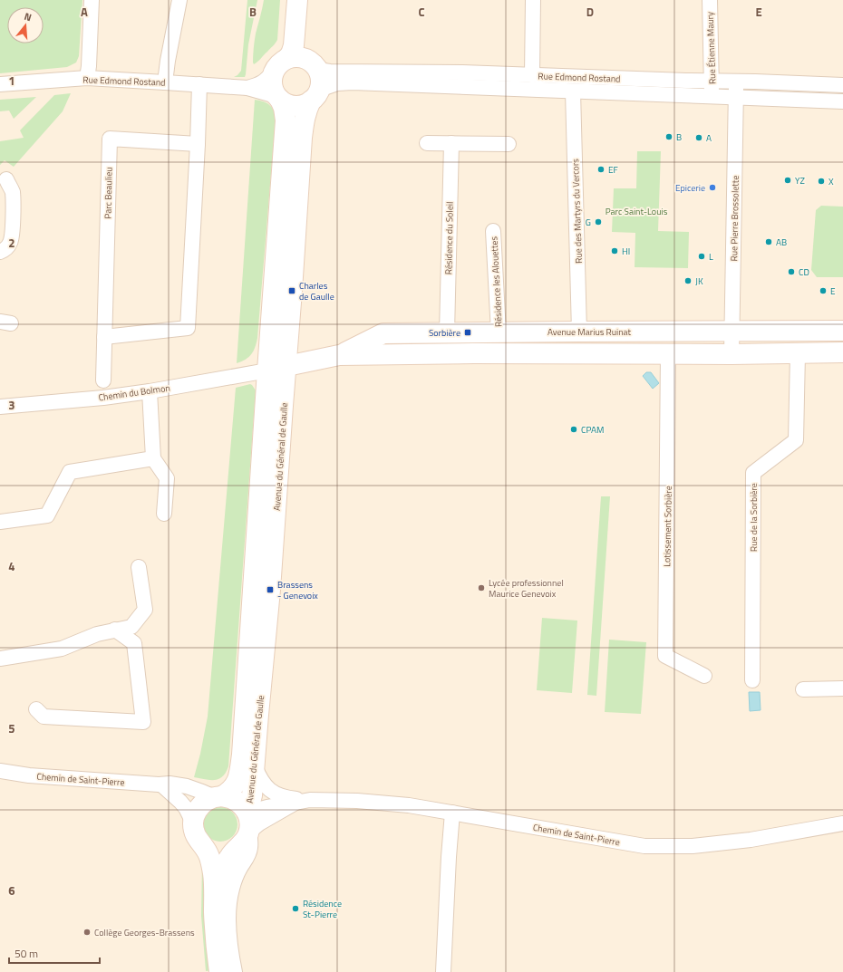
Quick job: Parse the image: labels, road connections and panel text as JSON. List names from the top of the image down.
{
  "streets": {
    "street": [
      "Rue Étienne Maury",
      "Rue Edmond Rostand",
      "Parc Beaulieu",
      "Rue des Martyrs du Vercors",
      "Rue Pierre Brossolette",
      "Résidence du Soleil",
      "Résidence les Alouettes",
      "Avenue Marius Ruinat",
      "Chemin du Bolmon",
      "Avenue du Général de Gaulle",
      "Rue de la Sorbière",
      "Lotissement Sorbière",
      "Chemin de Saint-Pierre"
    ]
  },
  "crossings": [
    ["Rue Étienne Maury", "Rue Edmond Rostand"],
    ["Rue Edmond Rostand", "Rue des Martyrs du Vercors"],
    ["Rue Edmond Rostand", "Rue Pierre Brossolette"],
    ["Rue Edmond Rostand", "Avenue du Général de Gaulle"],
    ["Rue des Martyrs du Vercors", "Avenue Marius Ruinat"],
    ["Rue Pierre Brossolette", "Avenue Marius Ruinat"],
    ["Résidence du Soleil", "Avenue Marius Ruinat"],
    ["Résidence les Alouettes", "Avenue Marius Ruinat"],
    ["Avenue Marius Ruinat", "Chemin du Bolmon"],
    ["Avenue Marius Ruinat", "Avenue du Général de Gaulle"],
    ["Avenue Marius Ruinat", "Rue de la Sorbière"],
    ["Avenue Marius Ruinat", "Lotissement Sorbière"],
    ["Chemin du Bolmon", "Avenue du Général de Gaulle"],
    ["Avenue du Général de Gaulle", "Chemin de Saint-Pierre"]
  ],
  "parks": ["Parc Saint-Louis"],
  "places": {
    "other": [
      "B",
      "A",
      "EF",
      "YZ",
      "X",
      "Epicerie",
      "G",
      "AB",
      "HI",
      "L",
      "CD",
      "JK",
      "E",
      "CPAM",
      "Lycée professionnel Maurice Genevoix",
      "Résidence St-Pierre",
      "Collège Georges-Brassens"
    ],
    "transit": ["Charles de Gaulle", "Sorbière", "Brassens - Genevoix"]
  },
  "scale_bar": "50 m",
  "north": "top",
  "grid": {
    "columns": [
      "A",
      "B",
      "C",
      "D",
      "E"
    ],
    "rows": [
      "1",
      "2",
      "3",
      "4",
      "5",
      "6"
    ]
  }
}
